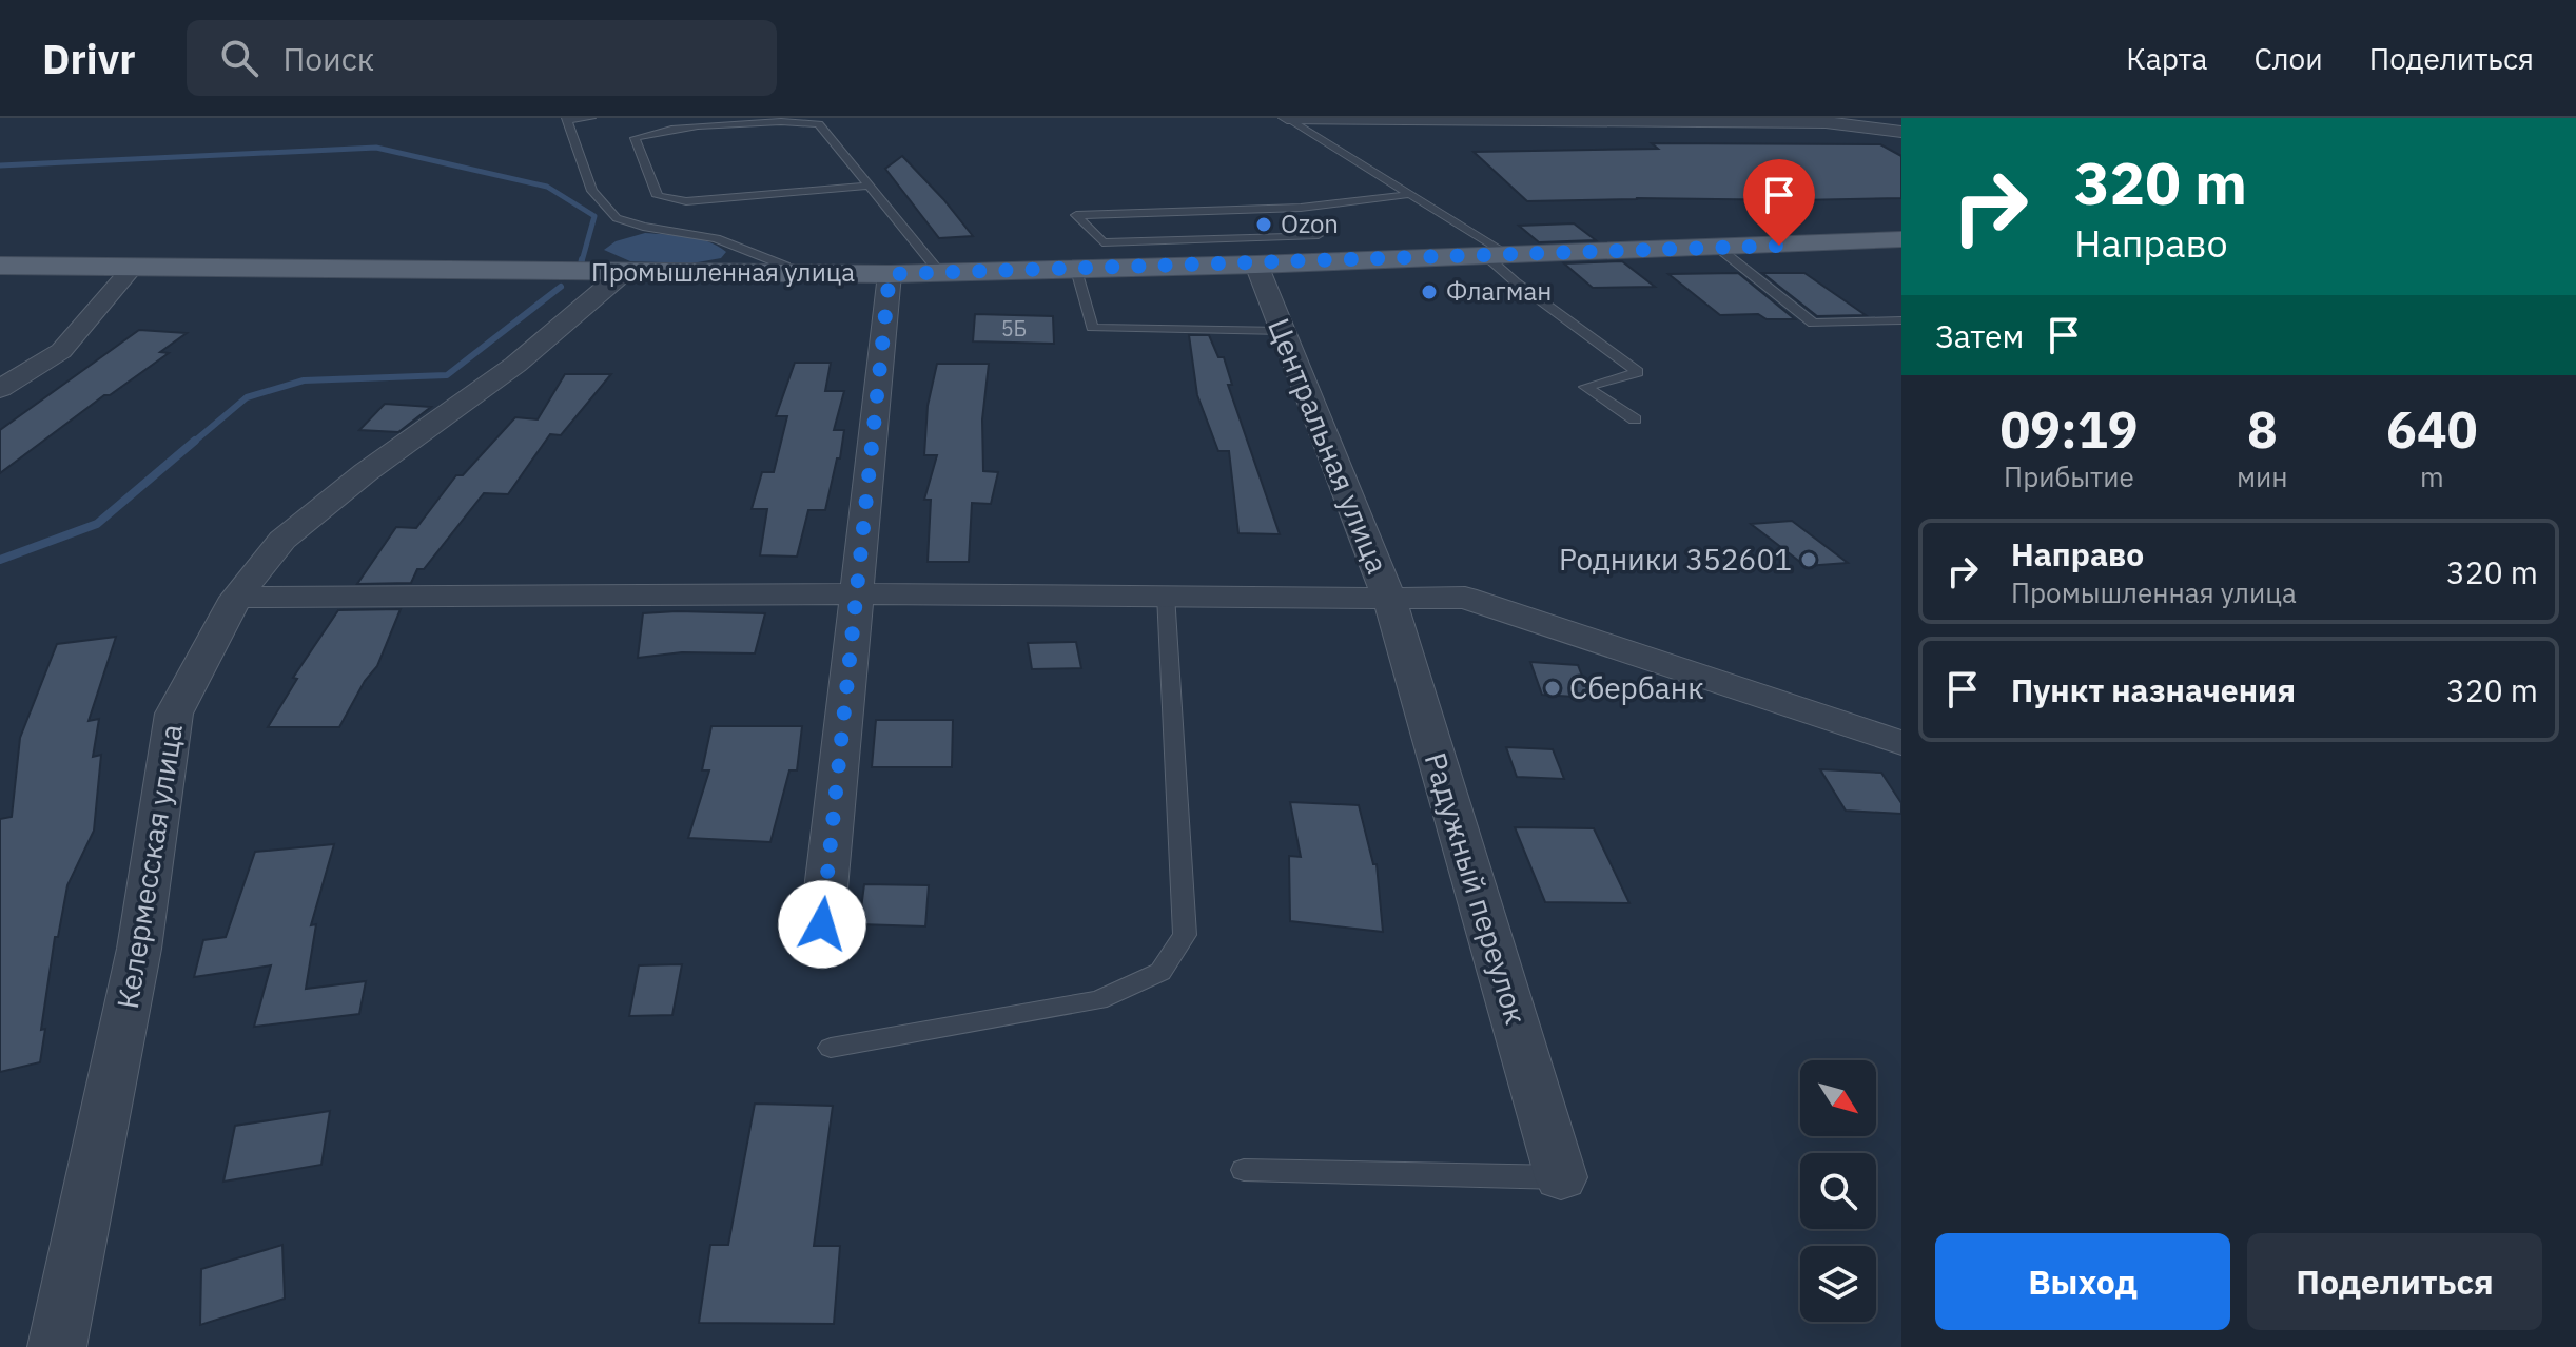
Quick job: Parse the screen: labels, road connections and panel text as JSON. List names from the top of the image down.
{
  "streets": {
    "main road": ["Промышленная улица"],
    "street": ["Центральная улица", "Келермесская улица", "Радужный переулок"]
  },
  "crossings": [
    ["Промышленная улица", "Центральная улица"],
    ["Промышленная улица", "Келермесская улица"],
    ["Центральная улица", "Радужный переулок"]
  ],
  "places": [
    "Ozon",
    "Флагман",
    "Родники 352601",
    "Сбербанк"
  ],
  "house_numbers": ["5Б"],
  "north": "bottom right",
  "page": {
    "header": "Drivr",
    "search": "Поиск",
    "nav": ["Карта", "Слои", "Поделиться"],
    "turn": ["320 m", "Направо"],
    "then": "Затем",
    "eta": [
      "09:19",
      "Прибытие",
      "8",
      "мин",
      "640",
      "m"
    ],
    "list": [
      {
        "name": "Направо",
        "note": "Промышленная улица",
        "value": "320 m"
      },
      {
        "name": "Пункт назначения",
        "value": "320 m"
      }
    ],
    "buttons": ["Выход", "Поделиться"]
  }
}
